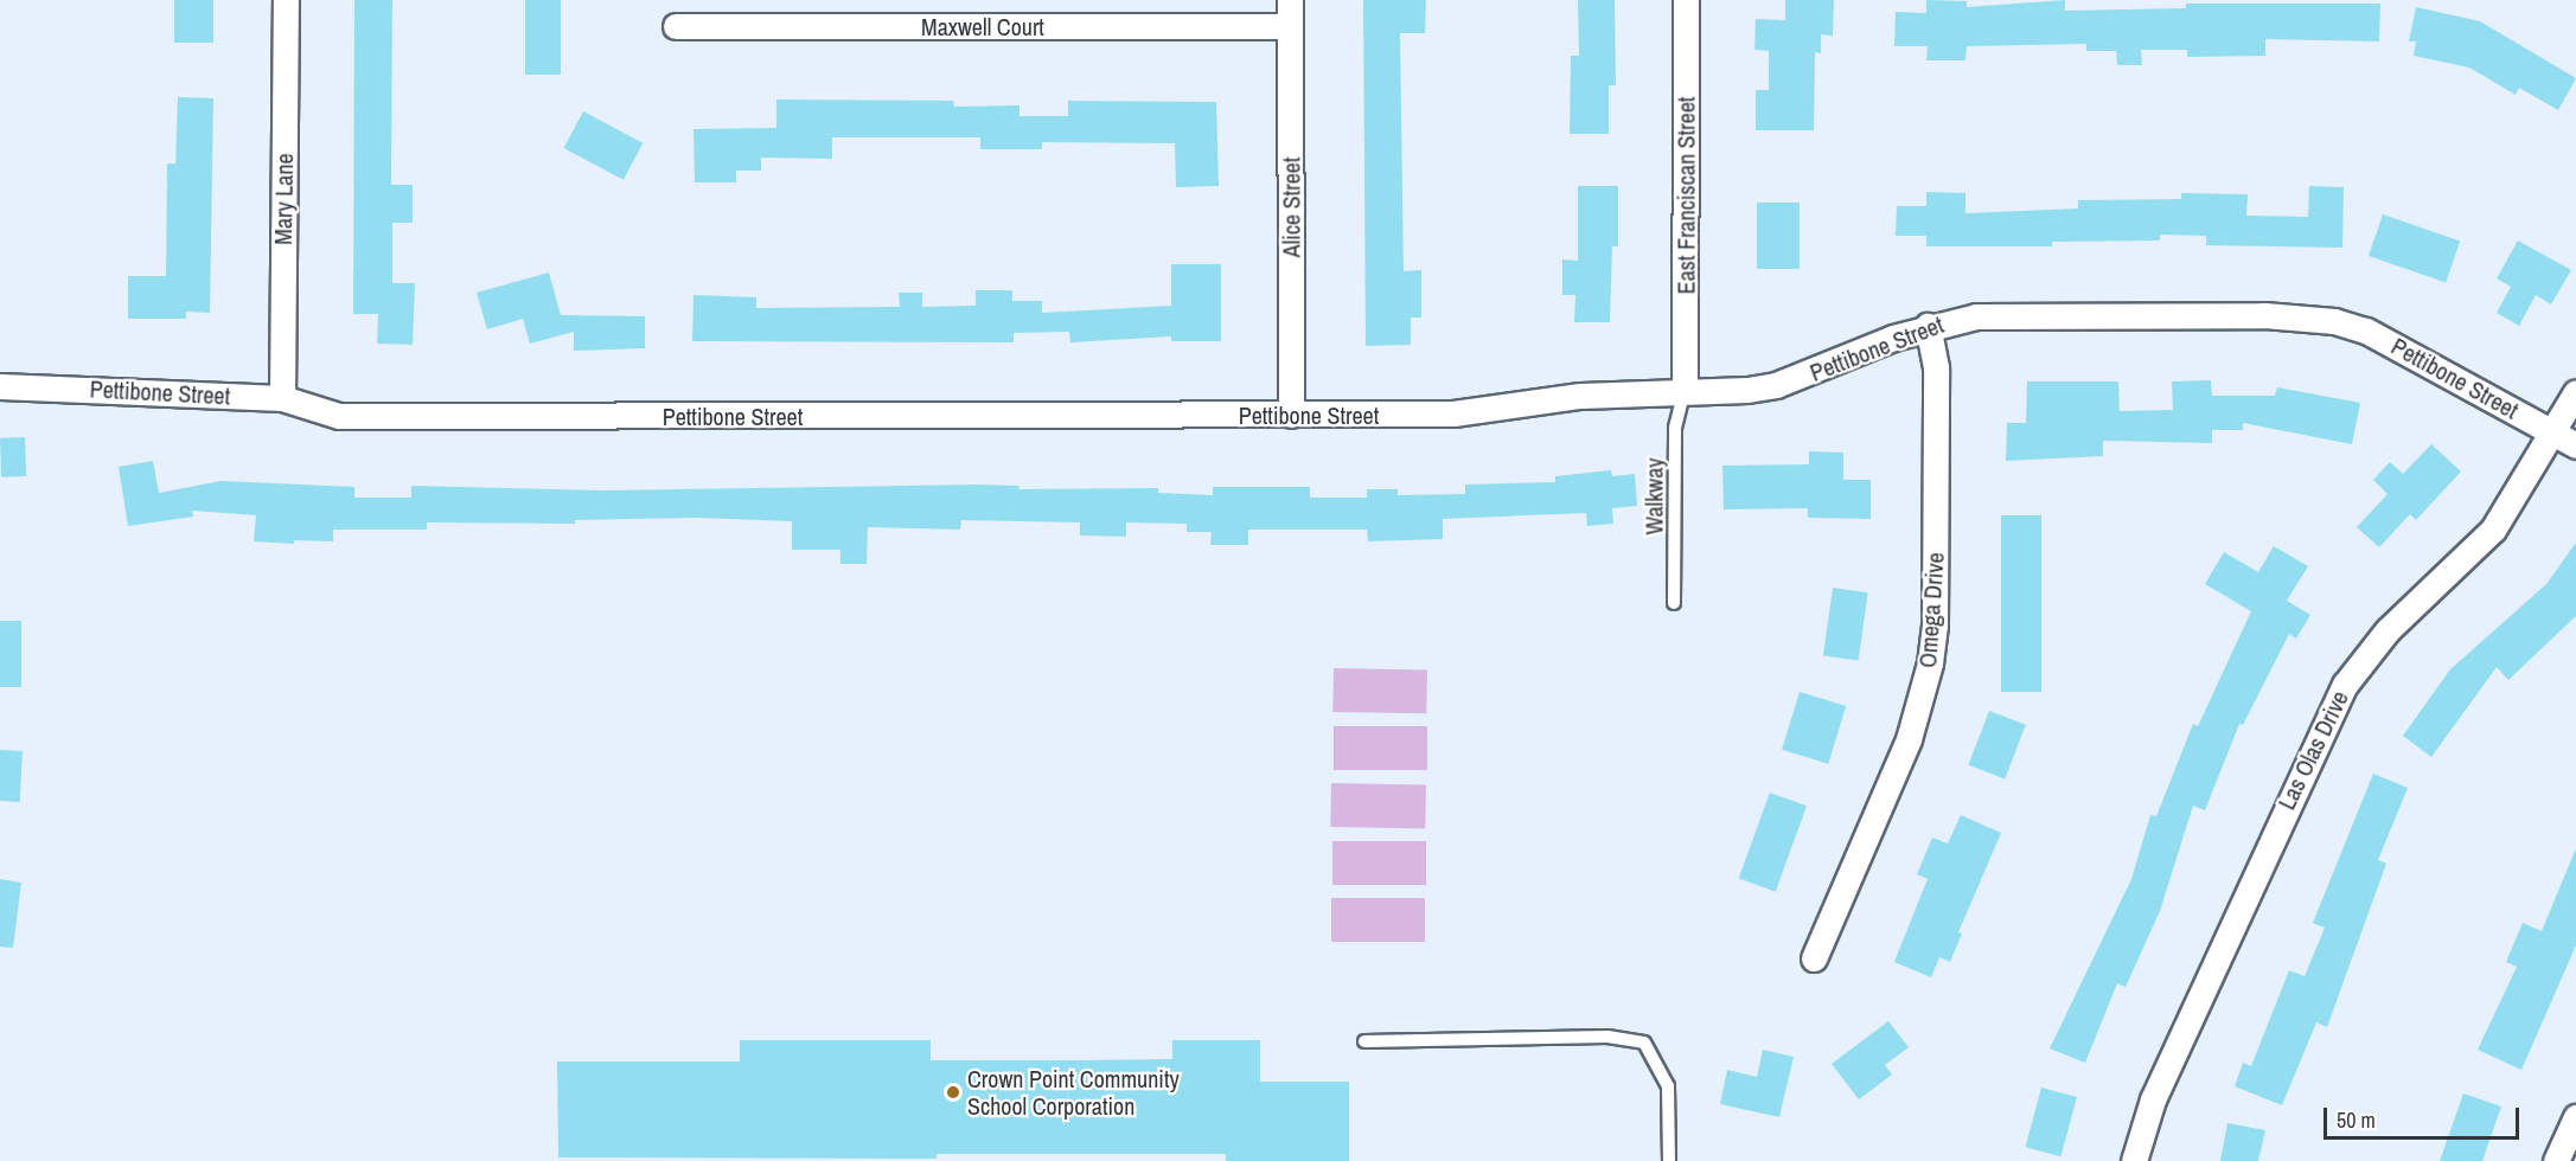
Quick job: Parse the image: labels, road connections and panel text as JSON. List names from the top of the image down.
{
  "streets": {
    "street": [
      "Maxwell Court",
      "East Franciscan Street",
      "Mary Lane",
      "Alice Street",
      "Pettibone Street",
      "Omega Drive",
      "Las Olas Drive"
    ],
    "lane": ["Walkway"]
  },
  "crossings": [
    ["Maxwell Court", "Alice Street"],
    ["East Franciscan Street", "Pettibone Street"],
    ["East Franciscan Street", "Walkway"],
    ["Mary Lane", "Pettibone Street"],
    ["Alice Street", "Pettibone Street"],
    ["Pettibone Street", "Walkway"],
    ["Pettibone Street", "Omega Drive"],
    ["Pettibone Street", "Las Olas Drive"]
  ],
  "places": ["Crown Point Community School Corporation"],
  "scale_bar": "50 m"
}
